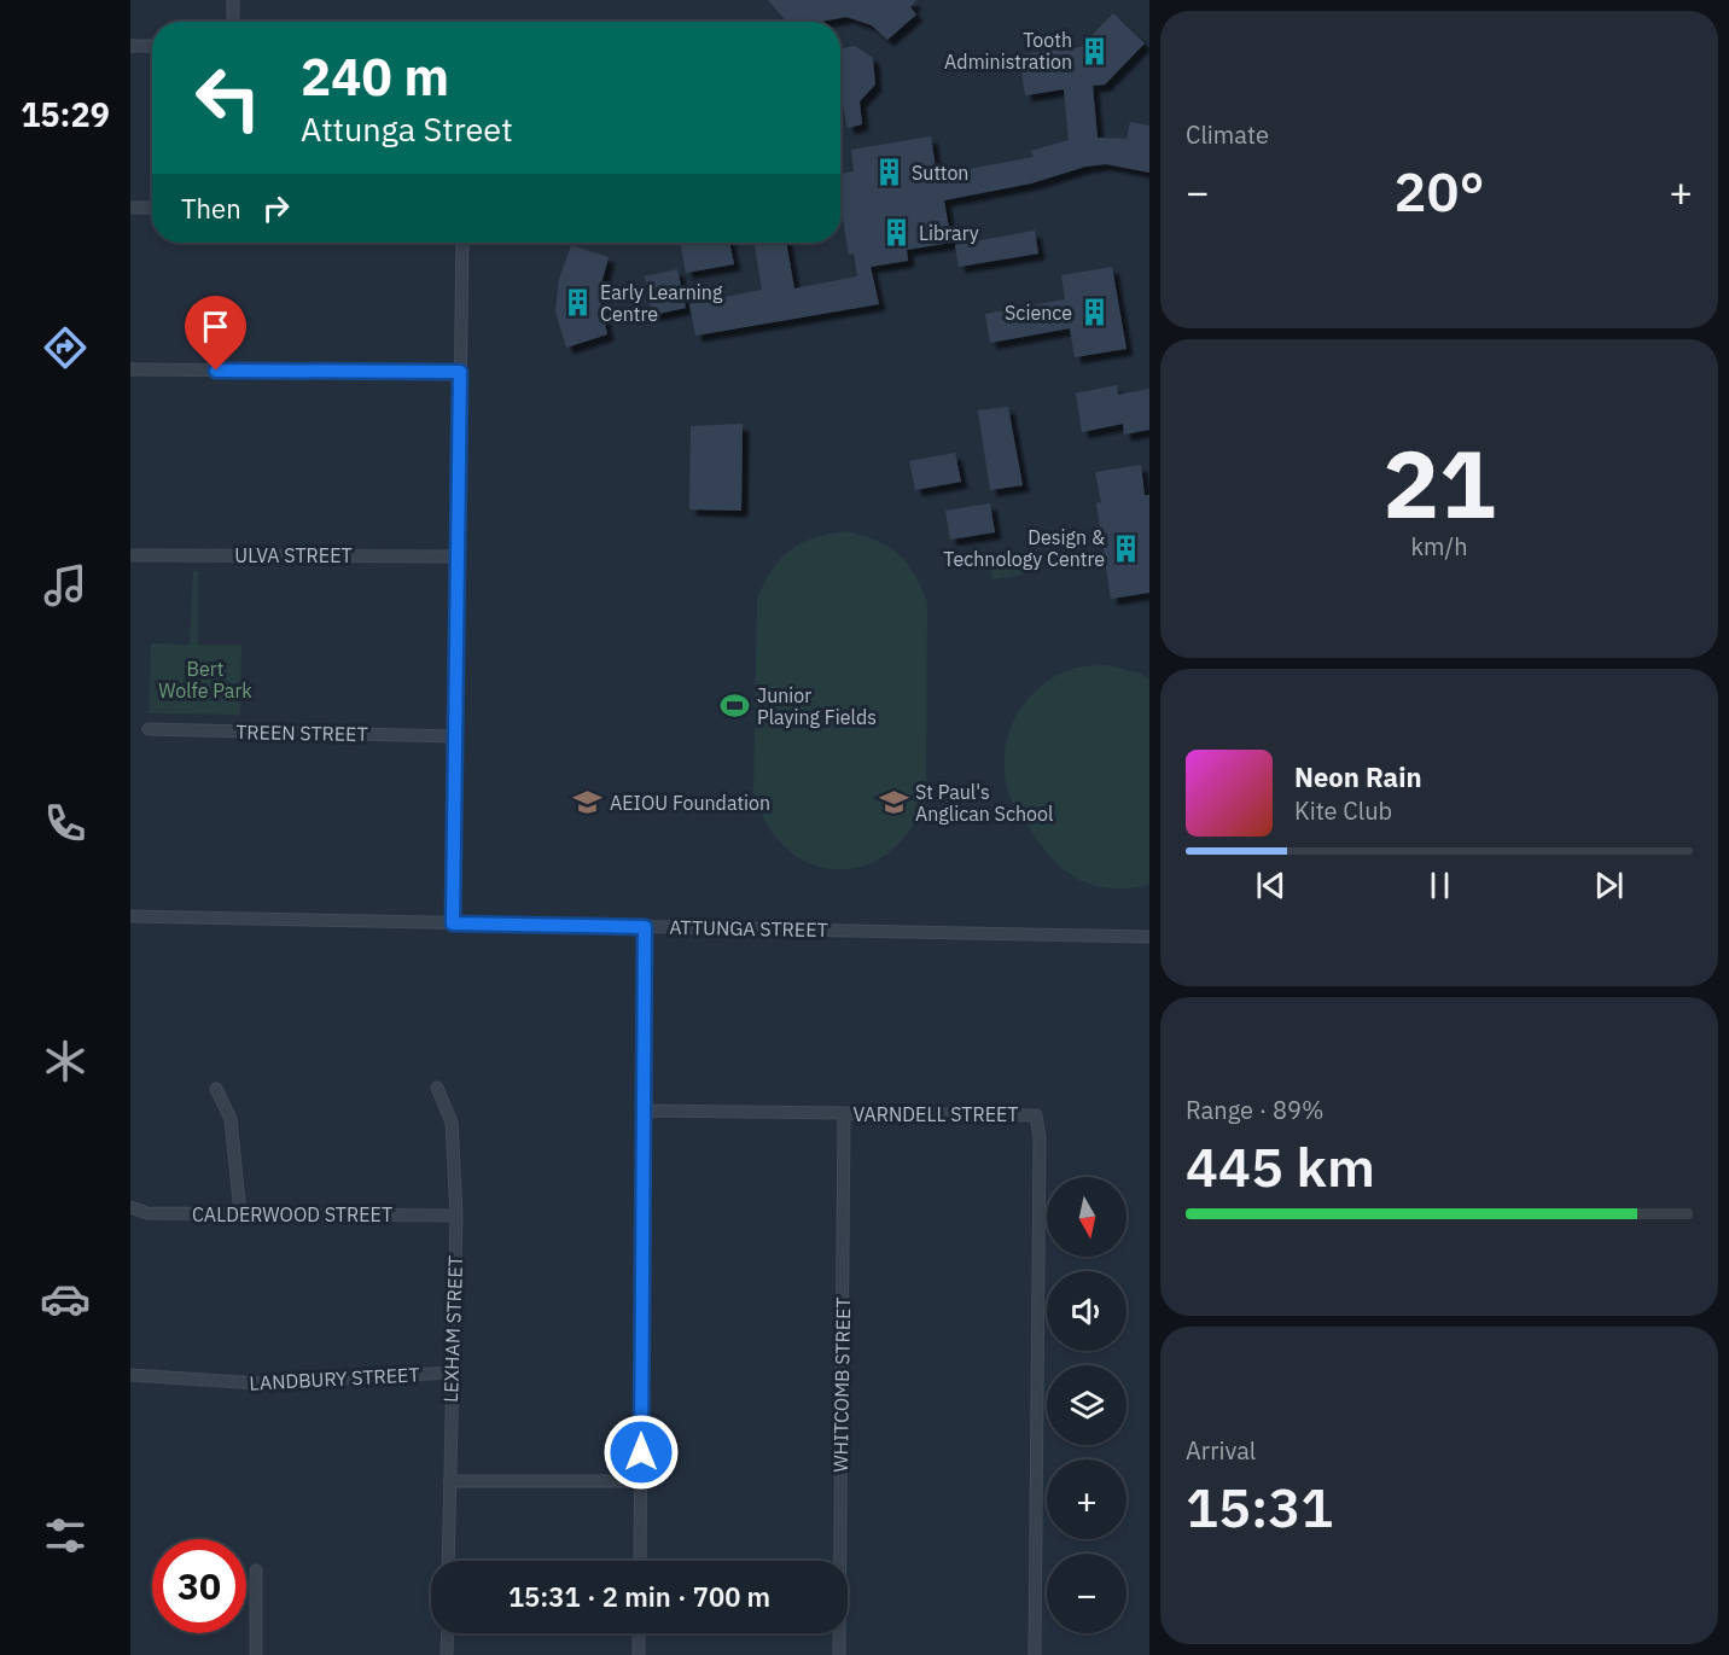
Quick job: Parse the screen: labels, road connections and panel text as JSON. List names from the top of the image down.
{
  "streets": {
    "street": [
      "ULVA STREET",
      "TREEN STREET",
      "ATTUNGA STREET",
      "VARNDELL STREET",
      "CALDERWOOD STREET",
      "LEXHAM STREET",
      "LANDBURY STREET",
      "WHITCOMB STREET"
    ]
  },
  "crossings": [
    ["VARNDELL STREET", "WHITCOMB STREET"],
    ["CALDERWOOD STREET", "LEXHAM STREET"],
    ["LEXHAM STREET", "LANDBURY STREET"]
  ],
  "parks": ["Bert Wolfe Park"],
  "places": {
    "building": [
      "Tooth Administration",
      "Sutton",
      "Library",
      "Early Learning Centre",
      "Science",
      "Design & Technology Centre"
    ],
    "sports": ["Junior Playing Fields"],
    "school or university": ["AEIOU Foundation", "St Paul's Anglican School"]
  },
  "north": "bottom",
  "page": {
    "tabs": "15:29",
    "tile": [
      "Climate",
      ["21", "km/h"],
      ["Range · 89%", "445 km"],
      ["Arrival", "15:31"]
    ],
    "turn": ["240 m", "Attunga Street"],
    "heat": ["−", "20°", "+"],
    "then": "Then",
    "song": ["Neon Rain", "Kite Club"],
    "map_buttons": ["+", "−"],
    "limit": "30",
    "trip": "15:31 · 2 min · 700 m"
  }
}
